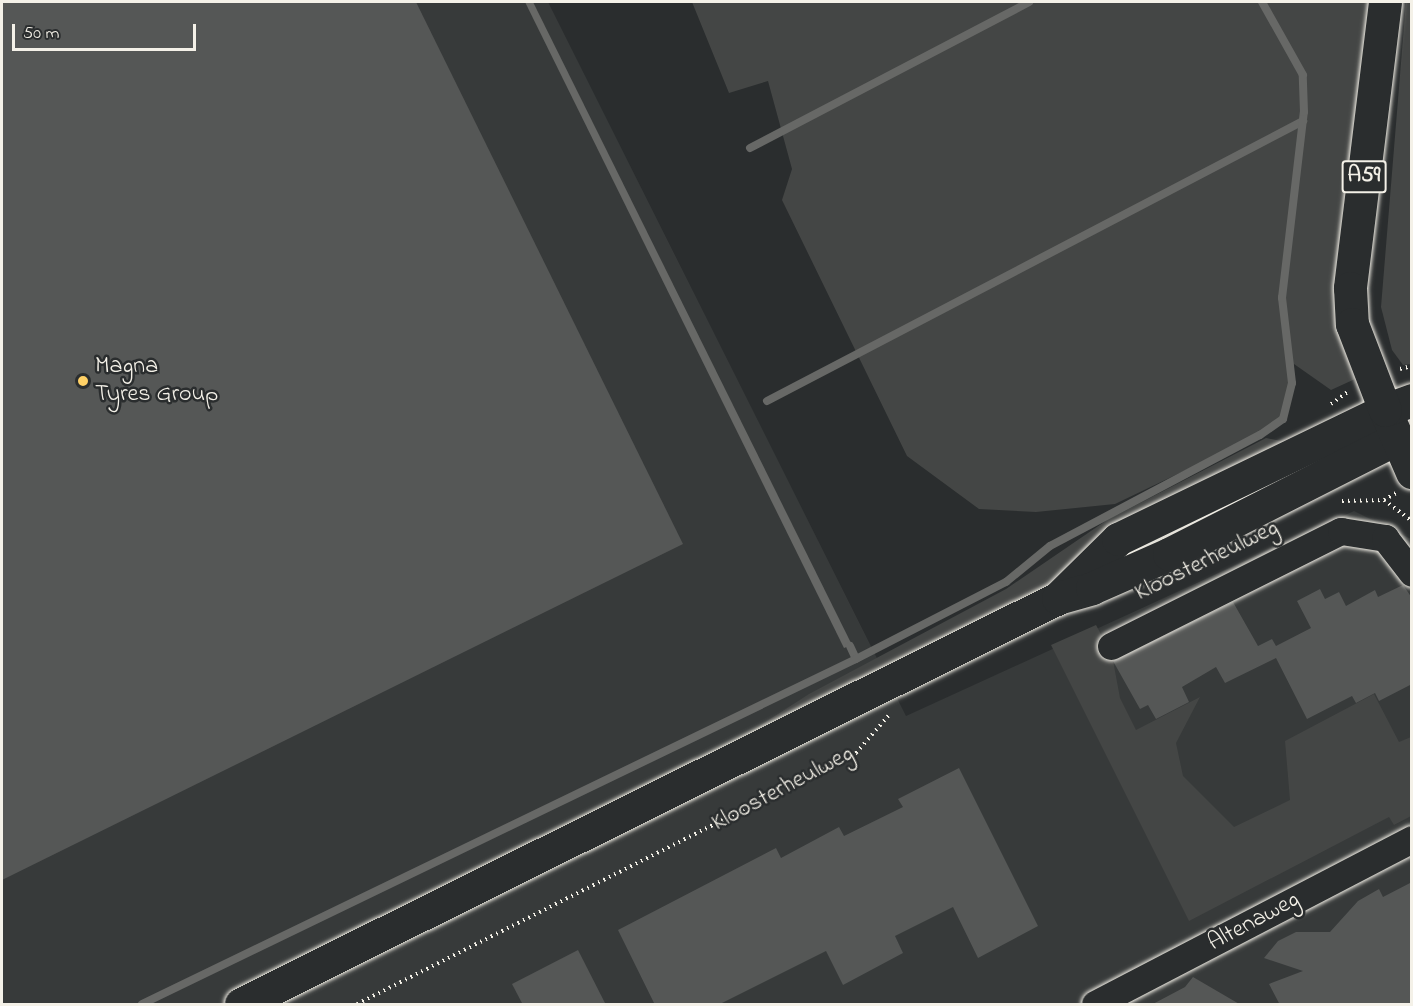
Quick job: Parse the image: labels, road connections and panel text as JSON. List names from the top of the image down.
{
  "streets": {
    "main road": ["A59", "Kloosterheulweg"],
    "street": ["Altenaweg"]
  },
  "crossings": [
    ["A59", "Kloosterheulweg"]
  ],
  "places": ["Magna Tyres Group"],
  "scale_bar": "50 m"
}
